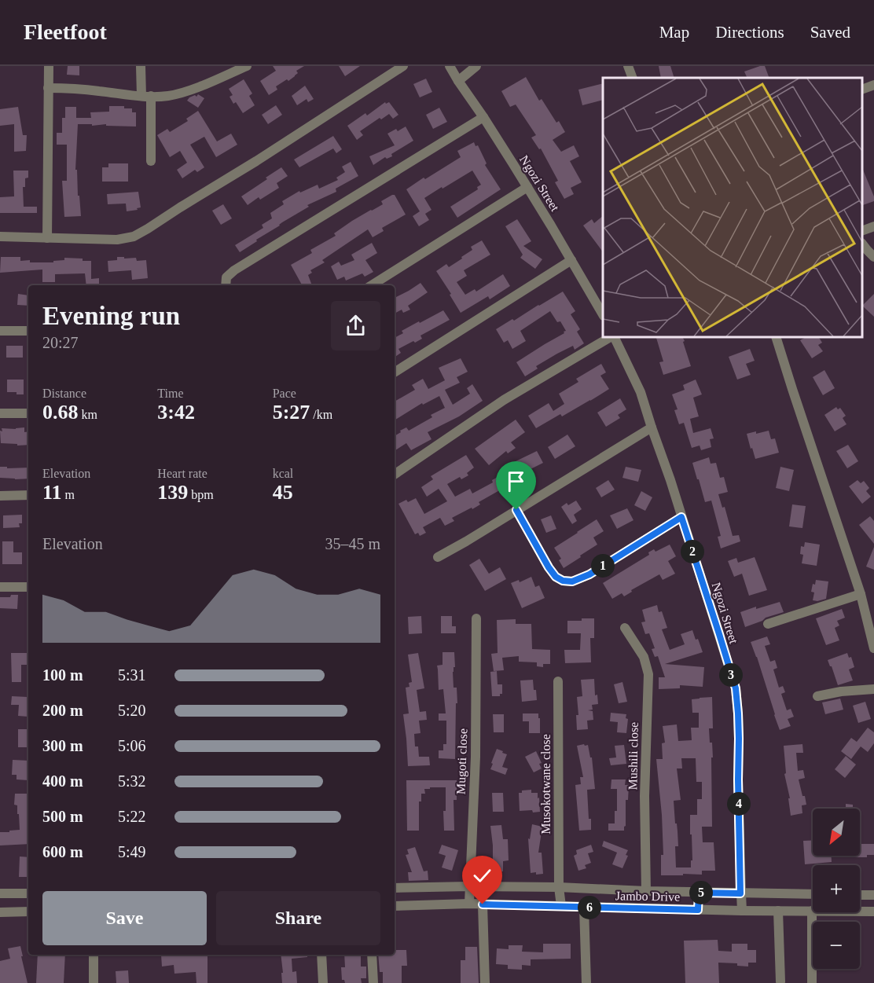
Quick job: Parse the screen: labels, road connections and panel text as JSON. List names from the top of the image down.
{
  "streets": {
    "street": [
      "Ngozi Street",
      "Mushili close",
      "Mugoti close",
      "Musokotwane close",
      "Jambo Drive"
    ]
  },
  "crossings": [
    ["Ngozi Street", "Jambo Drive"],
    ["Mugoti close", "Jambo Drive"],
    ["Musokotwane close", "Jambo Drive"]
  ],
  "north": "bottom left",
  "page": {
    "header": "Fleetfoot",
    "nav": ["Map", "Directions", "Saved"],
    "heading": ["Evening run", "20:27"],
    "stats": [
      ["Distance", "0.68 km"],
      ["Time", "3:42"],
      ["Pace", "5:27 /km"],
      ["Elevation", "11 m"],
      ["Heart rate", "139 bpm"],
      ["kcal", "45"]
    ],
    "chart": ["Elevation", "35–45 m"],
    "pins": [
      "2",
      "1",
      "3",
      "4",
      "5",
      "6"
    ],
    "list": [
      {
        "name": "100 m",
        "note": "5:31"
      },
      {
        "name": "200 m",
        "note": "5:20"
      },
      {
        "name": "300 m",
        "note": "5:06"
      },
      {
        "name": "400 m",
        "note": "5:32"
      },
      {
        "name": "500 m",
        "note": "5:22"
      },
      {
        "name": "600 m",
        "note": "5:49"
      }
    ],
    "map_buttons": ["+", "−"],
    "buttons": ["Save", "Share"]
  }
}
